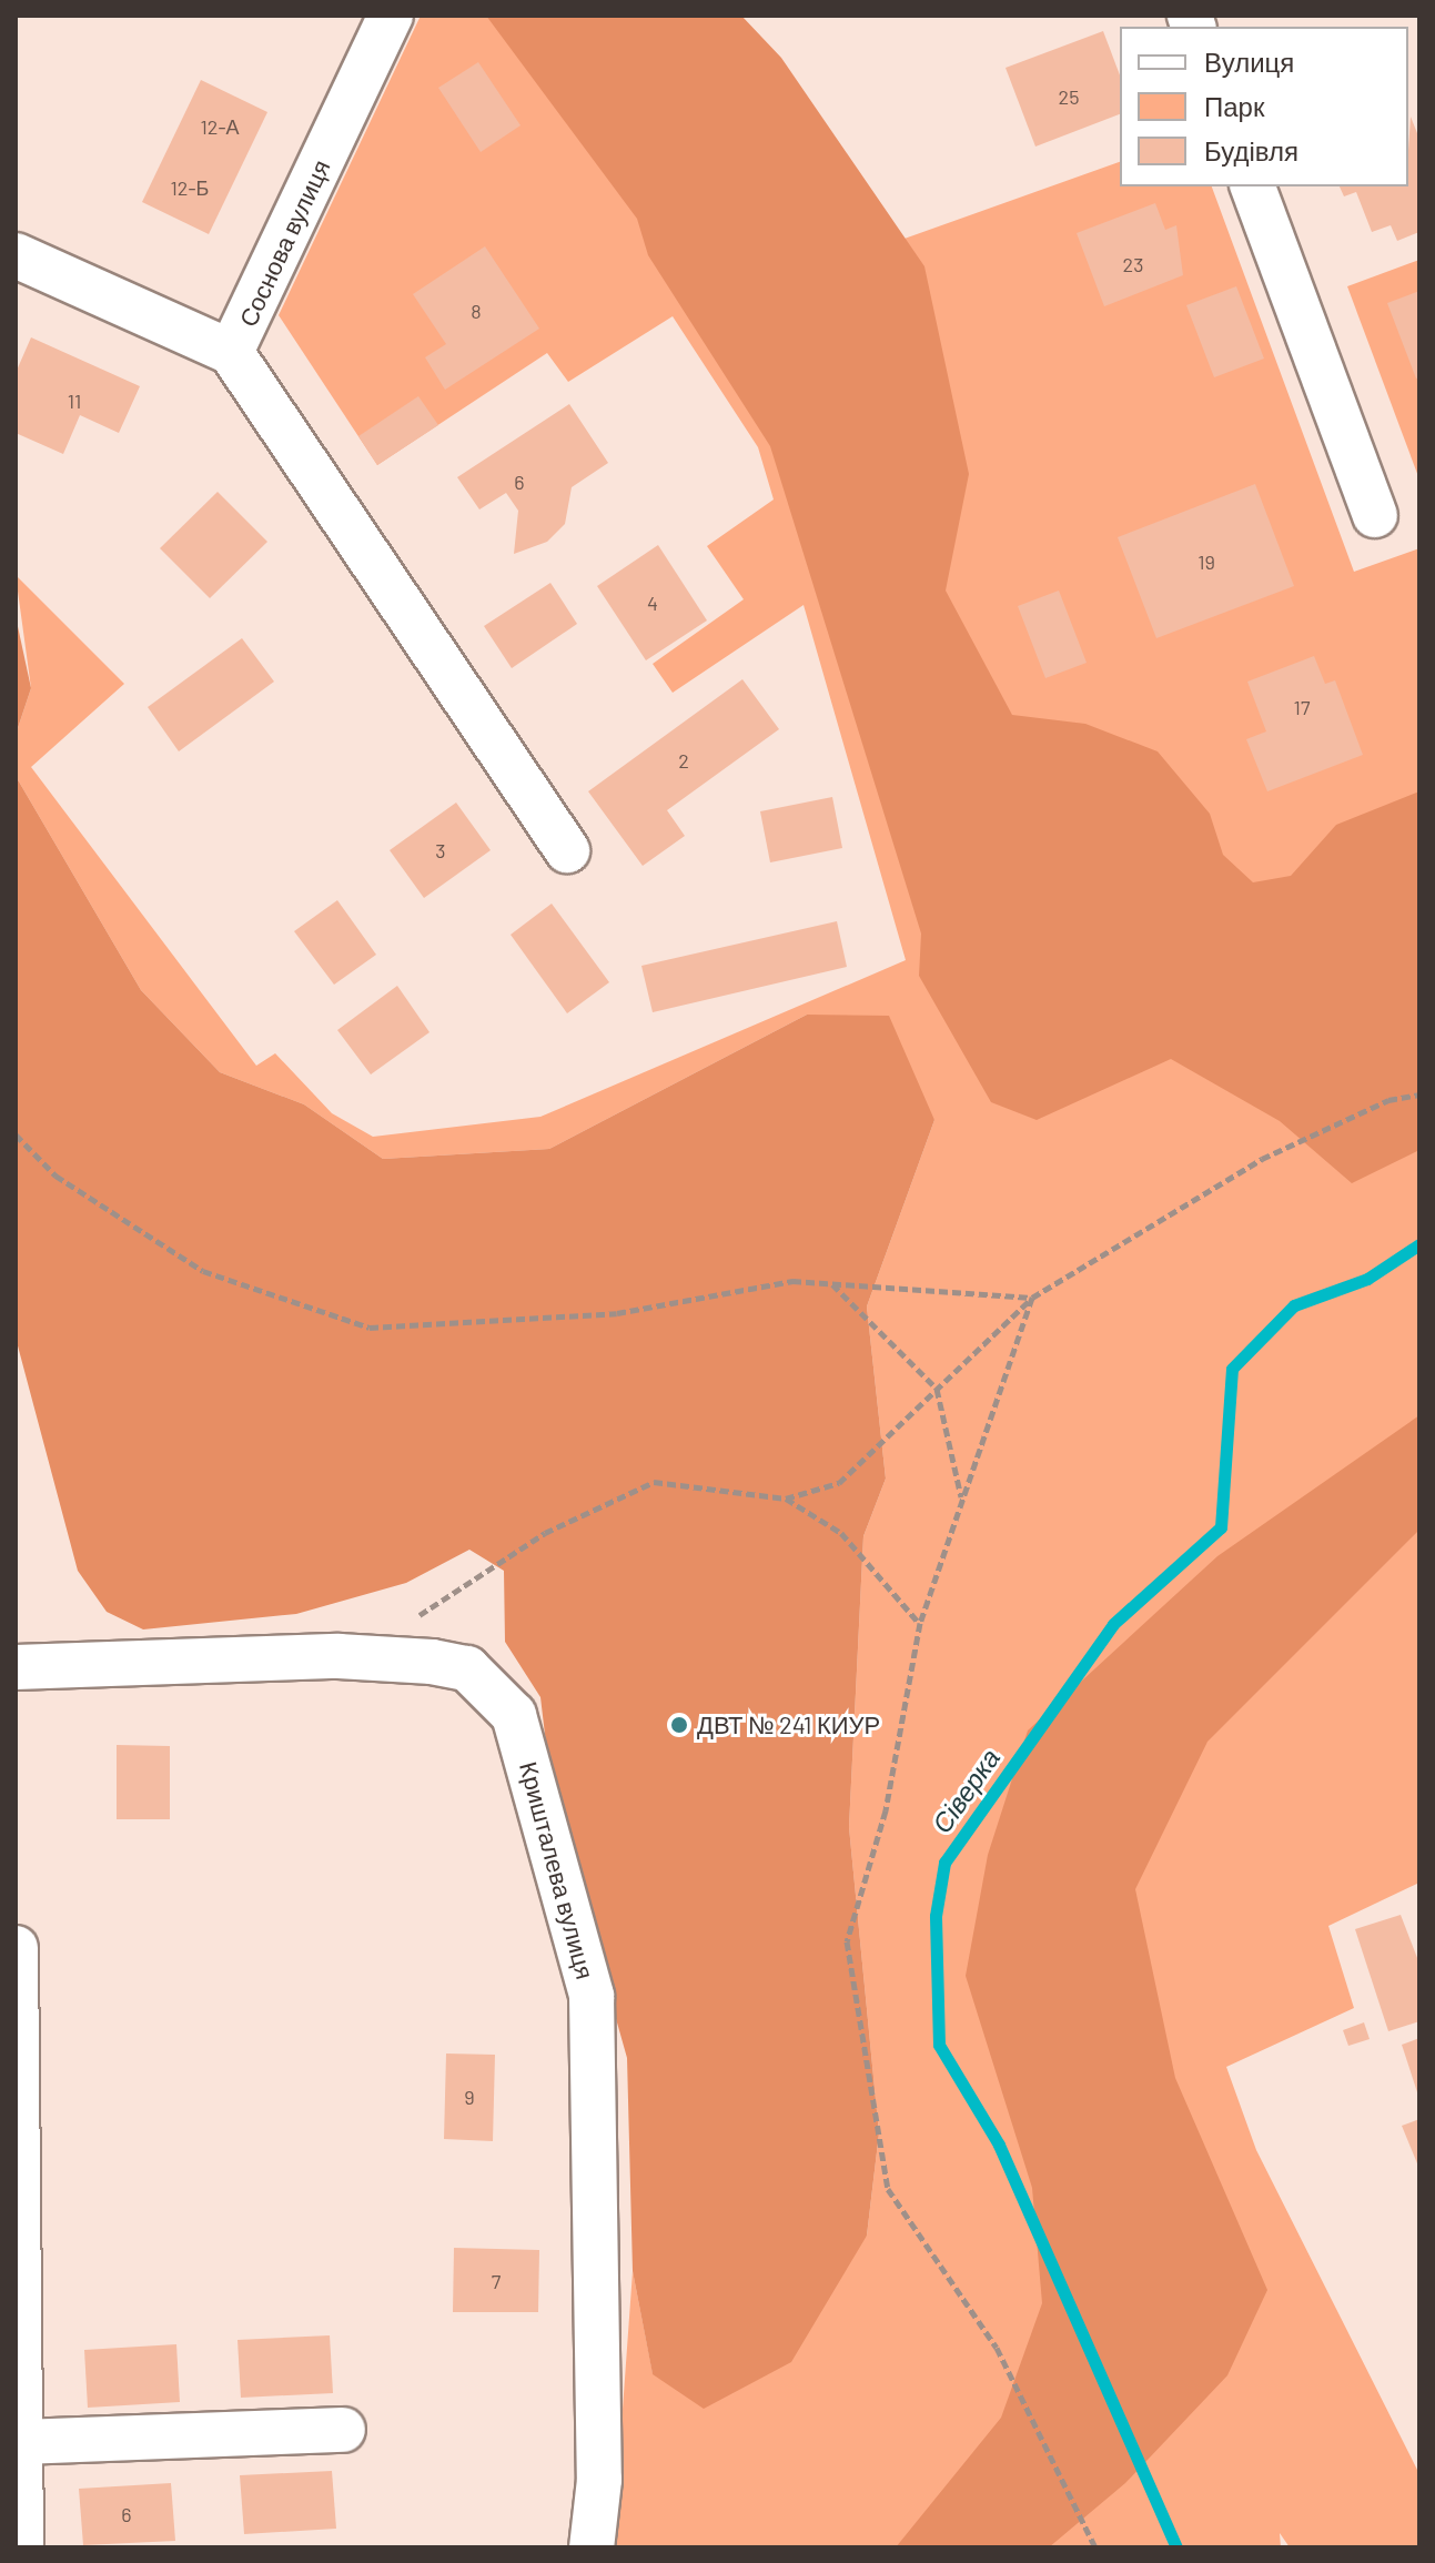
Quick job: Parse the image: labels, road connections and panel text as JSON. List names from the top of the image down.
{
  "streets": {
    "street": ["Соснова вулиця", "Кришталева вулиця"]
  },
  "water": ["Сіверка"],
  "places": ["ДВТ № 241 КИУР"],
  "house_numbers": [
    "25",
    "12-А",
    "12-Б",
    "23",
    "8",
    "11",
    "6",
    "19",
    "4",
    "17",
    "2",
    "3",
    "9",
    "7",
    "6"
  ],
  "legend": ["Вулиця", "Парк", "Будівля"]
}
